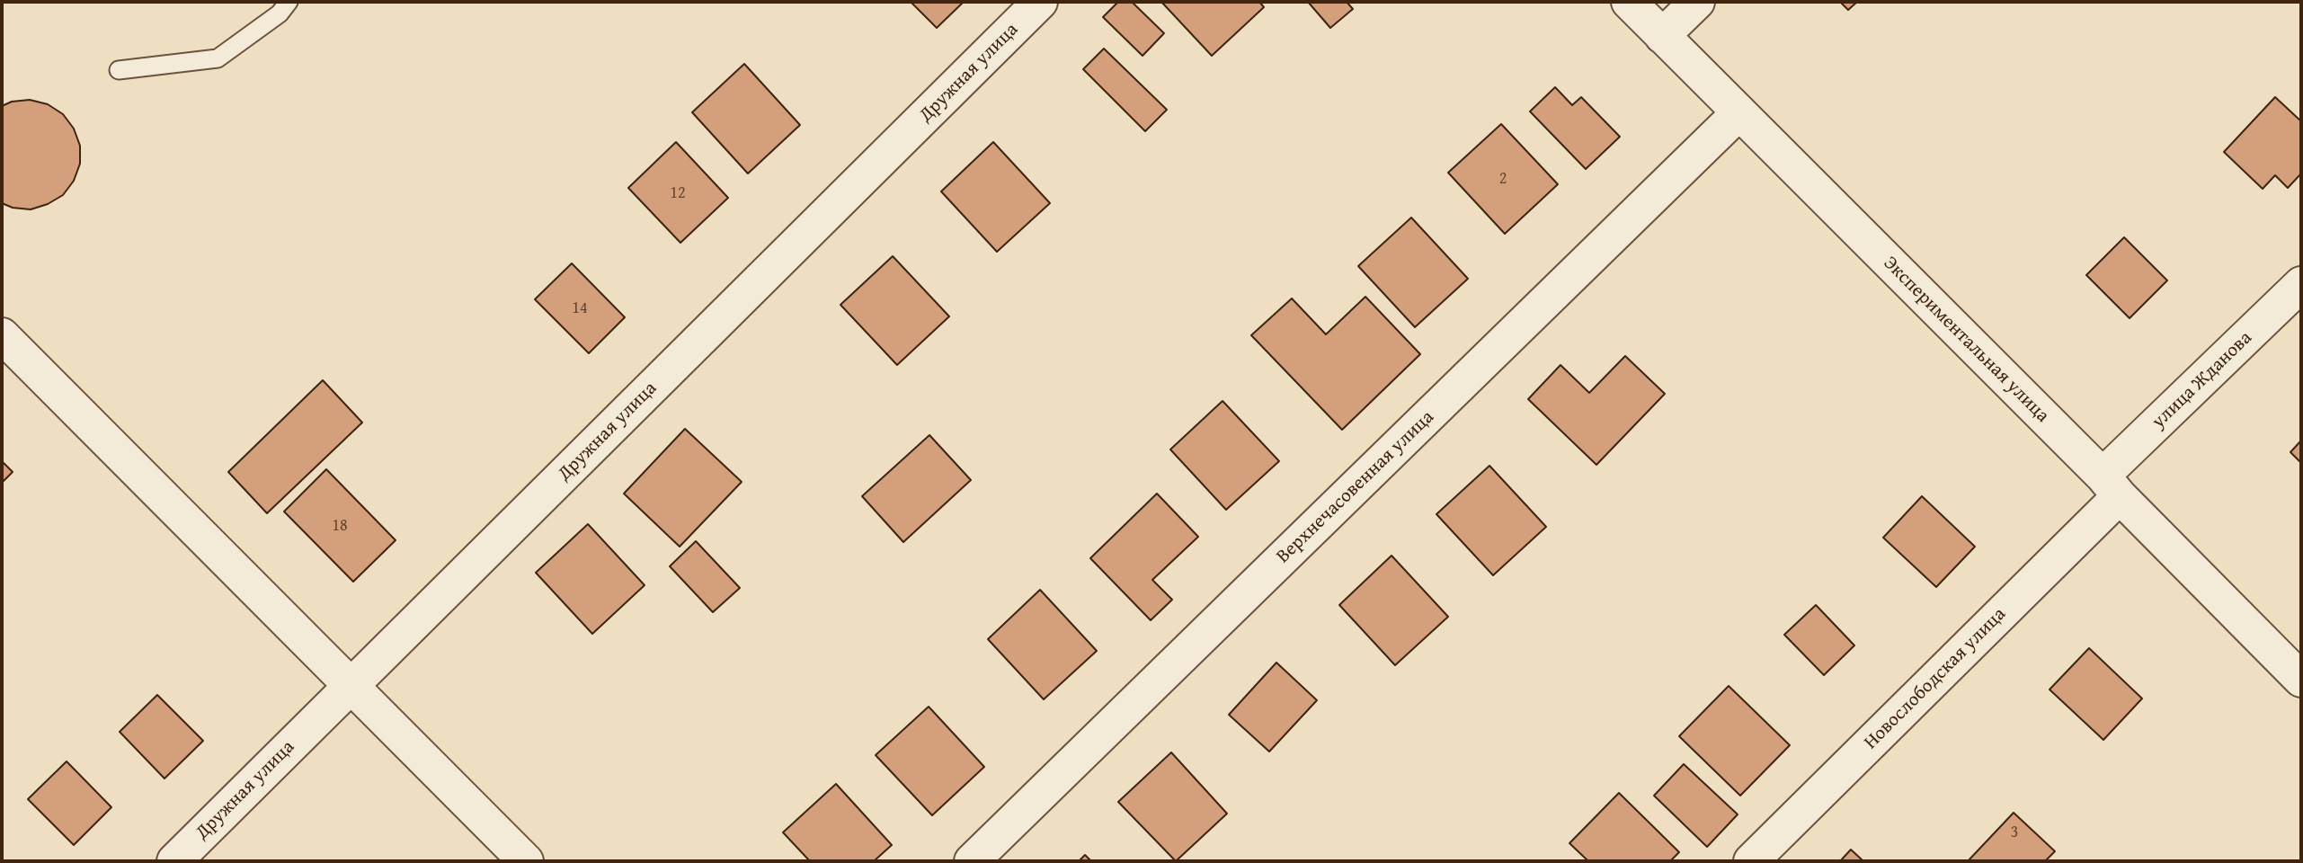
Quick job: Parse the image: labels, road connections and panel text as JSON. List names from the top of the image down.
{
  "streets": {
    "street": [
      "Дружная улица",
      "Экспериментальная улица",
      "улица Жданова",
      "Верхнечасовенная улица",
      "Новослободская улица"
    ]
  },
  "crossings": [
    ["Экспериментальная улица", "улица Жданова"],
    ["Экспериментальная улица", "Верхнечасовенная улица"],
    ["Экспериментальная улица", "Новослободская улица"],
    ["улица Жданова", "Новослободская улица"]
  ],
  "house_numbers": [
    "2",
    "12",
    "14",
    "18",
    "3"
  ]
}
